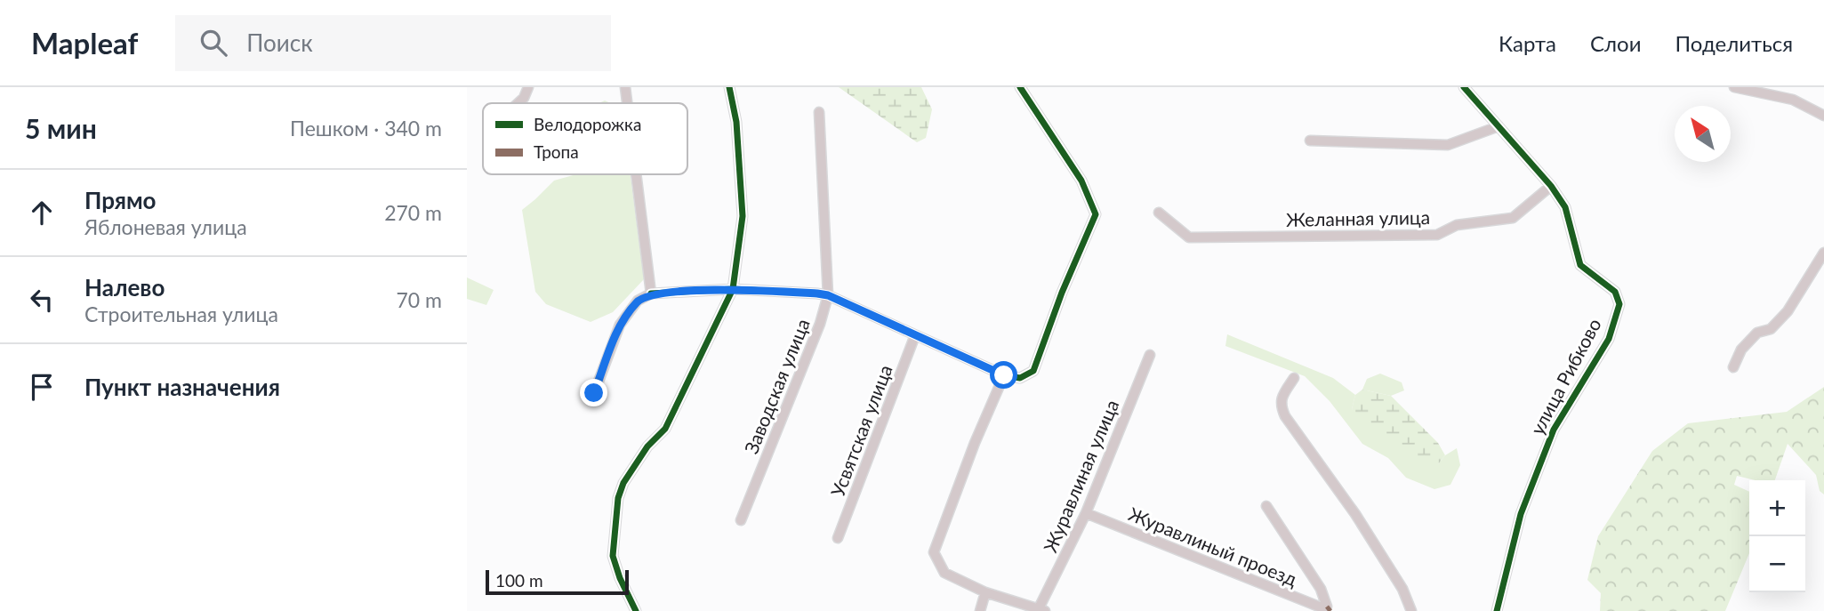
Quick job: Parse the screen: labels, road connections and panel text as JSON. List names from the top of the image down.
{
  "streets": {
    "street": [
      "Желанная улица",
      "улица Рибково",
      "Заводская улица",
      "Усвятская улица",
      "Журавлиная улица",
      "Журавлиный проезд"
    ]
  },
  "crossings": [
    ["Желанная улица", "улица Рибково"],
    ["Журавлиная улица", "Журавлиный проезд"]
  ],
  "legend": ["Велодорожка", "Тропа"],
  "scale_bar": "100 m",
  "north": "top left",
  "page": {
    "header": "Mapleaf",
    "search": "Поиск",
    "nav": ["Карта", "Слои", "Поделиться"],
    "heading": ["5 мин", "Пешком · 340 m"],
    "list": [
      ["Прямо", "Яблоневая улица", "270 m"],
      ["Налево", "Строительная улица", "70 m"],
      "Пункт назначения"
    ],
    "map_buttons": ["+", "−"],
    "scale": "100 m"
  }
}
